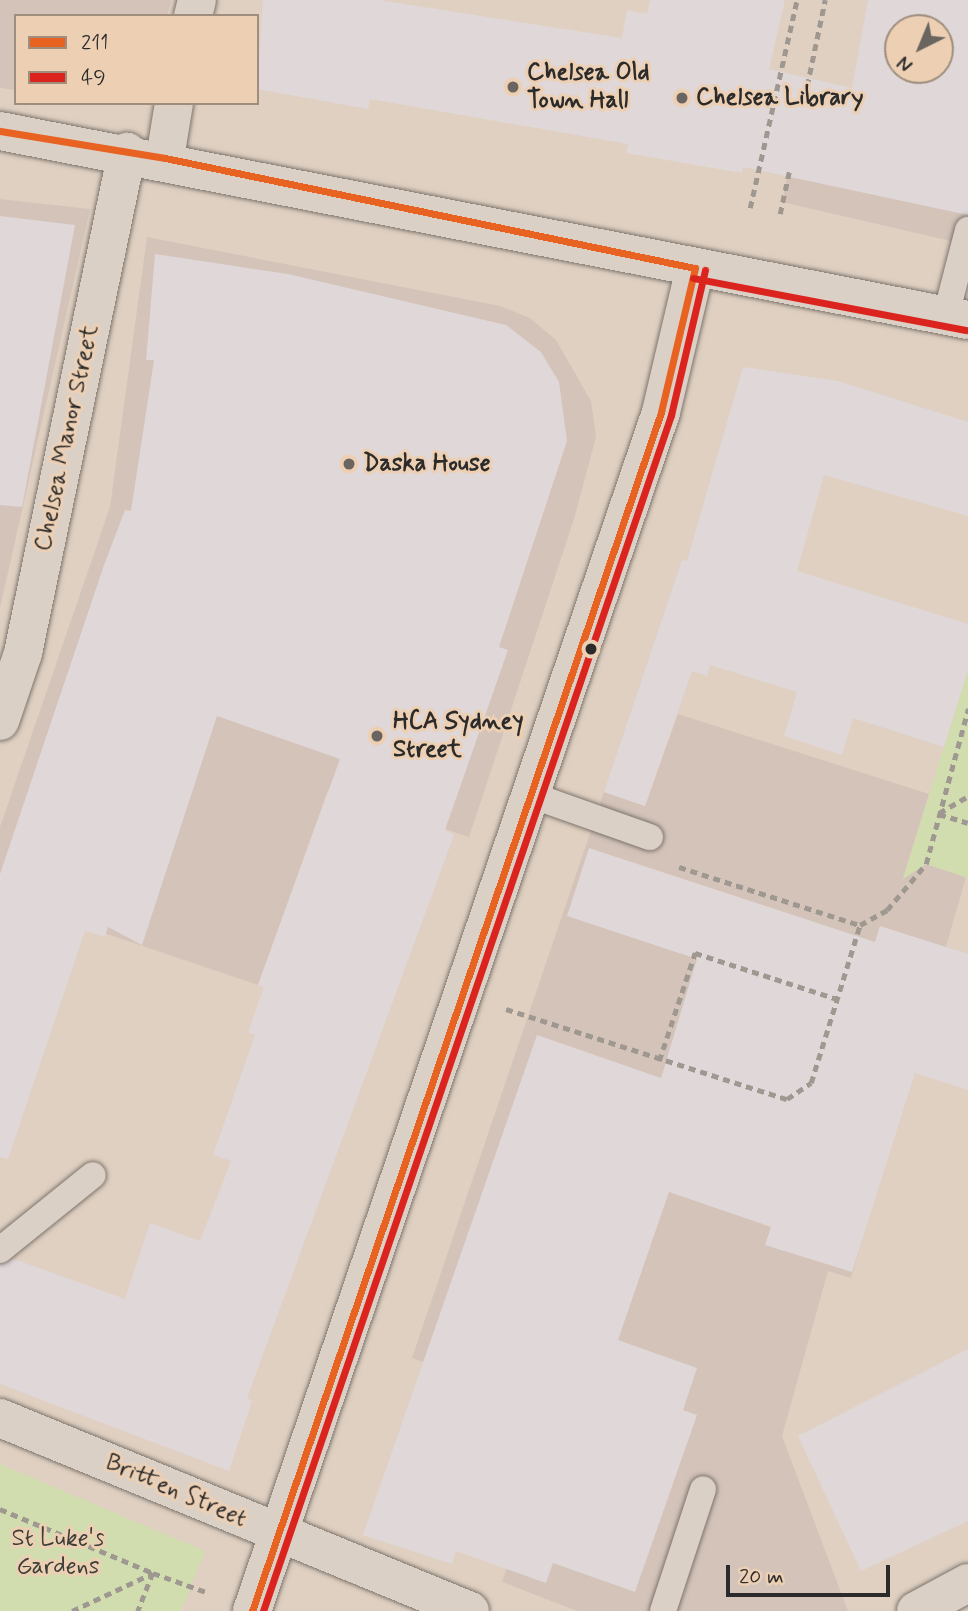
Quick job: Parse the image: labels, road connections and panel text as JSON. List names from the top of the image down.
{
  "streets": {
    "main road": ["Chelsea Manor Street", "Britten Street"]
  },
  "parks": ["St Luke's Gardens"],
  "places": [
    "Chelsea Old Town Hall",
    "Chelsea Library",
    "Daska House",
    "HCA Sydney Street"
  ],
  "lines": ["transit line 211", "transit line 49"],
  "legend": ["211", "49"],
  "scale_bar": "20 m",
  "north": "bottom left"
}
